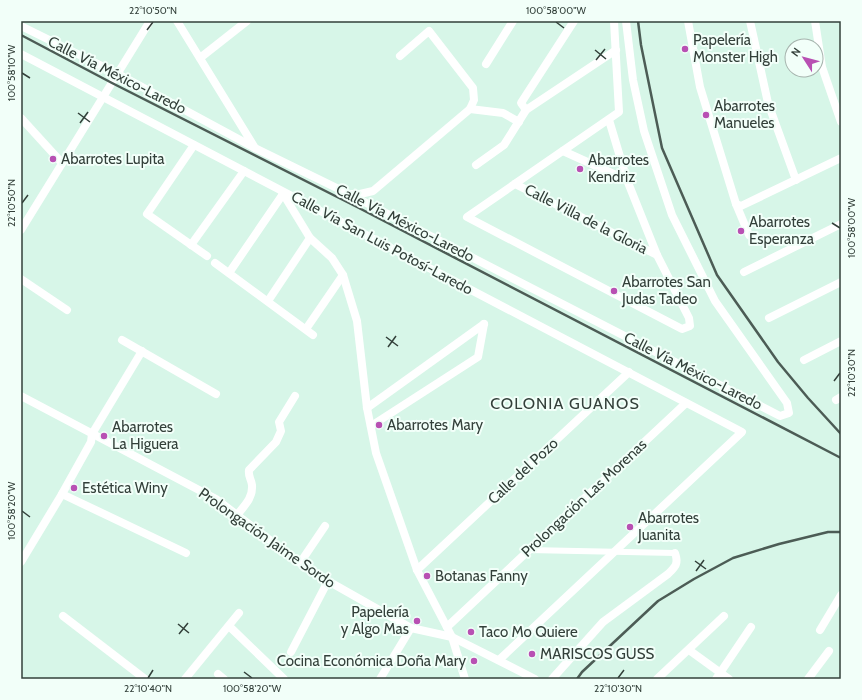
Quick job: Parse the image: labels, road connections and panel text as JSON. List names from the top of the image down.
{
  "streets": {
    "street": [
      "Calle Vía México-Laredo",
      "Calle Villa de la Gloria",
      "Calle Vía San Luis Potosí-Laredo",
      "Calle del Pozo",
      "Prolongación Las Morenas",
      "Prolongación Jaime Sordo"
    ]
  },
  "crossings": [
    ["Calle Vía San Luis Potosí-Laredo", "Calle del Pozo"],
    ["Calle Vía San Luis Potosí-Laredo", "Prolongación Las Morenas"]
  ],
  "districts": ["COLONIA GUANOS"],
  "places": [
    "Papelería Monster High",
    "Abarrotes Manueles",
    "Abarrotes Lupita",
    "Abarrotes Kendriz",
    "Abarrotes Esperanza",
    "Abarrotes San Judas Tadeo",
    "Abarrotes Mary",
    "Abarrotes La Higuera",
    "Estética Winy",
    "Abarrotes Juanita",
    "Botanas Fanny",
    "Papelería y Algo Mas",
    "Taco Mo Quiere",
    "MARISCOS GUSS",
    "Cocina Económica Doña Mary"
  ],
  "north": "top left",
  "coordinates": [
    "22°10'50\"N",
    "100°58'00\"W",
    "100°58'10\"W",
    "22°10'30\"N",
    "100°58'20\"W",
    "22°10'40\"N"
  ]
}
